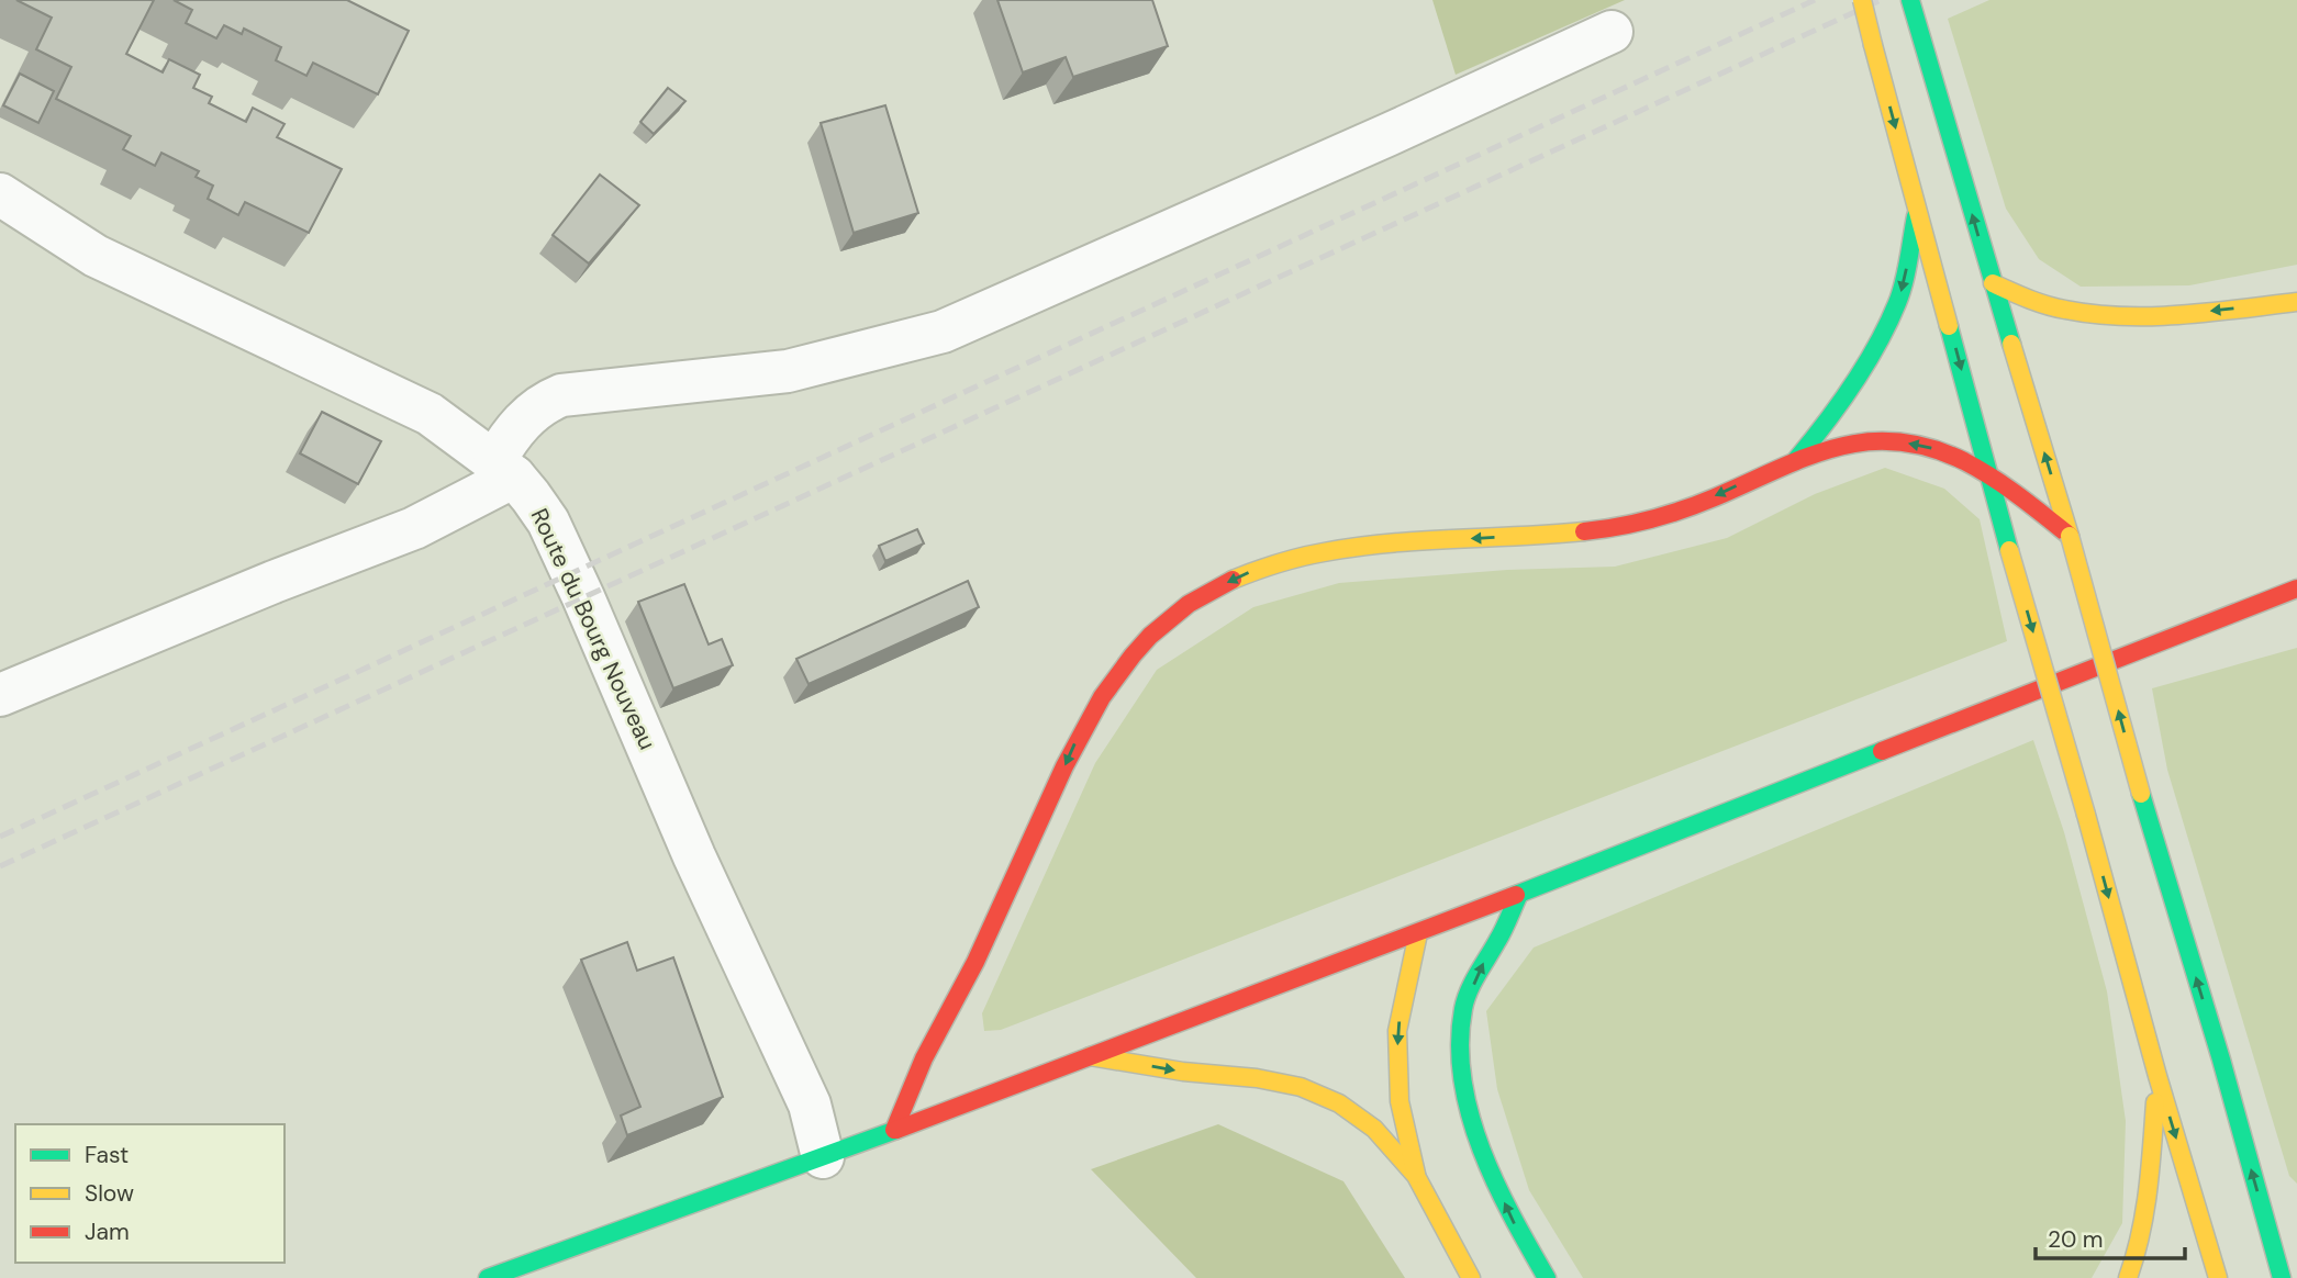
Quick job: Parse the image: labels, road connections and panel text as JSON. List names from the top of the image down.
{
  "streets": {
    "street": ["Route du Bourg Nouveau"]
  },
  "legend": ["Fast", "Slow", "Jam"],
  "scale_bar": "20 m"
}
